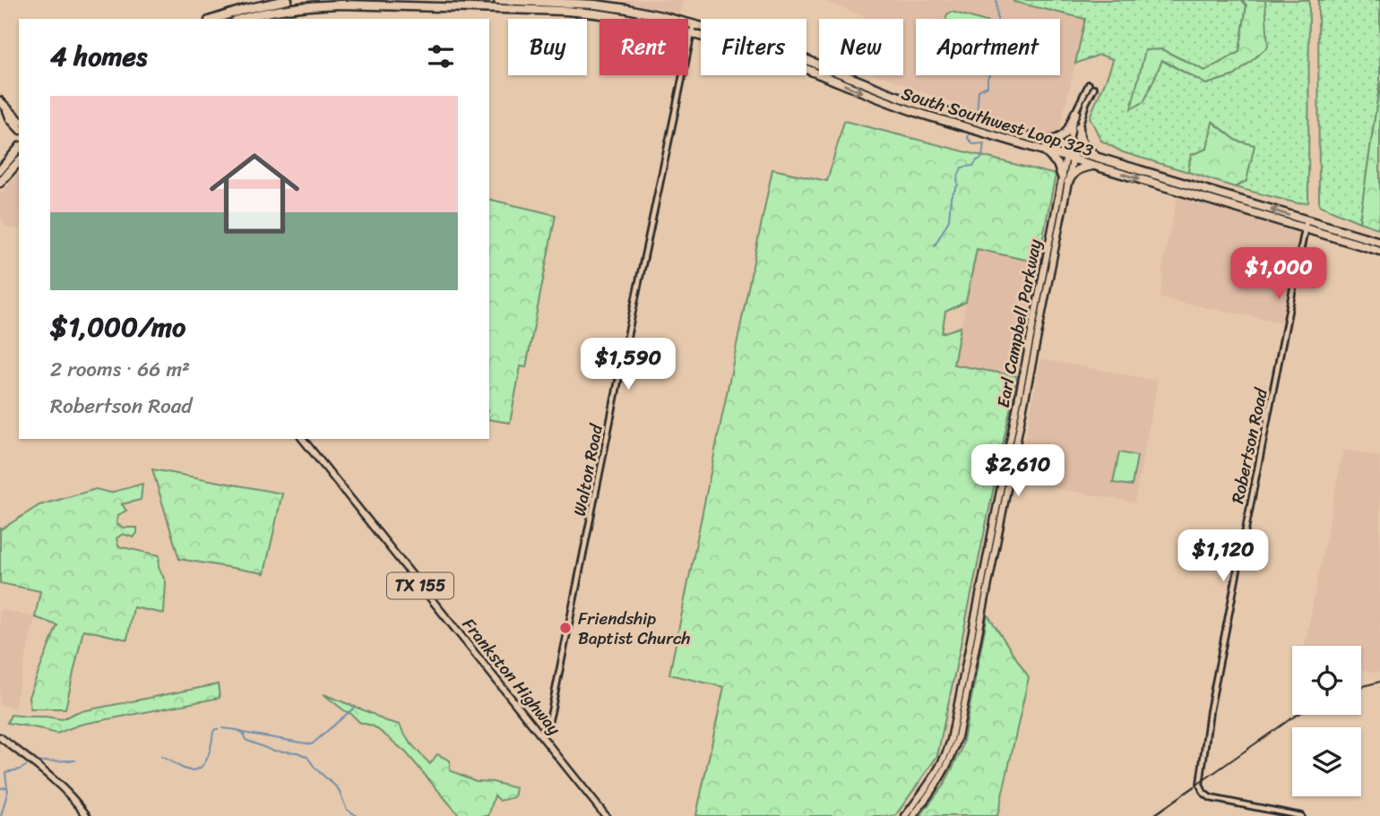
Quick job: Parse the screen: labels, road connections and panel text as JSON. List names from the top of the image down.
{
  "streets": {
    "highway": ["South Southwest Loop 323"],
    "main road": ["Earl Campbell Parkway", "TX 155", "Frankston Highway"],
    "street": ["Robertson Road", "Walton Road"]
  },
  "crossings": [
    ["South Southwest Loop 323", "Earl Campbell Parkway"],
    ["South Southwest Loop 323", "Robertson Road"],
    ["South Southwest Loop 323", "Walton Road"],
    ["Walton Road", "Frankston Highway"]
  ],
  "places": ["Friendship Baptist Church"],
  "page": {
    "chip": [
      "Buy",
      "Rent",
      "Filters",
      "New",
      "Apartment"
    ],
    "heading": "4 homes",
    "list": [
      {
        "name": "$1,000/mo",
        "note": "2 rooms · 66 m² · Robertson Road"
      }
    ],
    "price": [
      "$1,000",
      "$1,590",
      "$2,610",
      "$1,120"
    ]
  }
}
